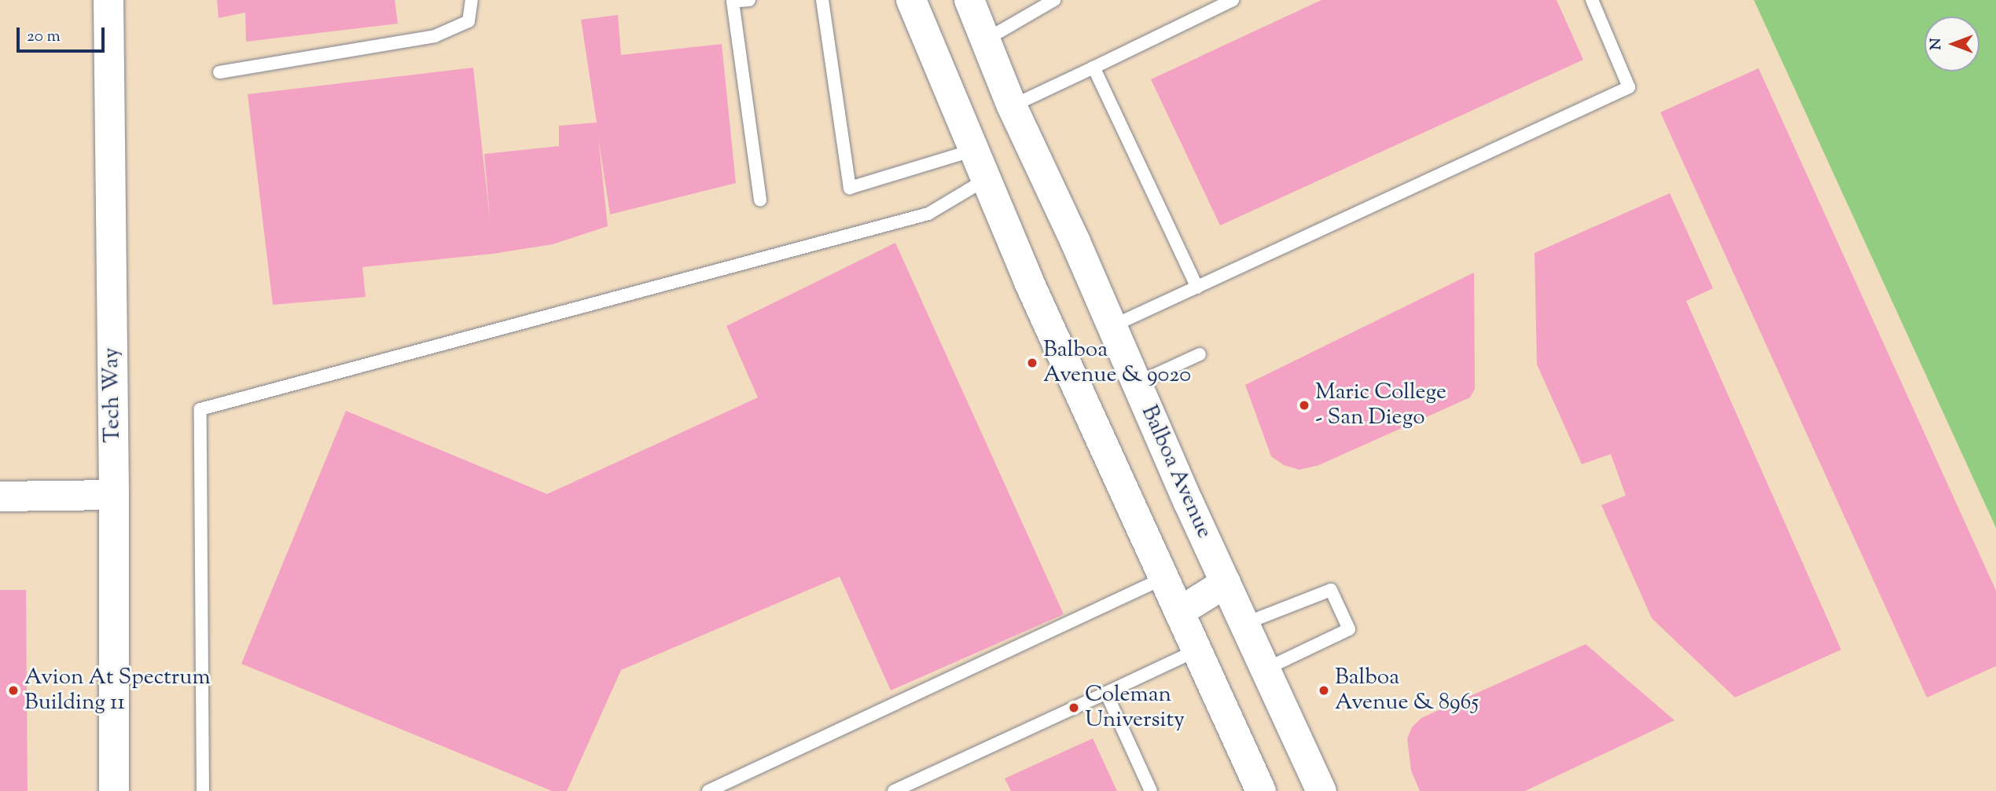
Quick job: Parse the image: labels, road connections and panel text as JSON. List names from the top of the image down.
{
  "streets": {
    "main road": ["Tech Way", "Balboa Avenue"]
  },
  "places": [
    "Balboa Avenue & 9020",
    "Maric College - San Diego",
    "Avion At Spectrum Building 11",
    "Balboa Avenue & 8965",
    "Coleman University"
  ],
  "scale_bar": "20 m",
  "north": "left"
}
